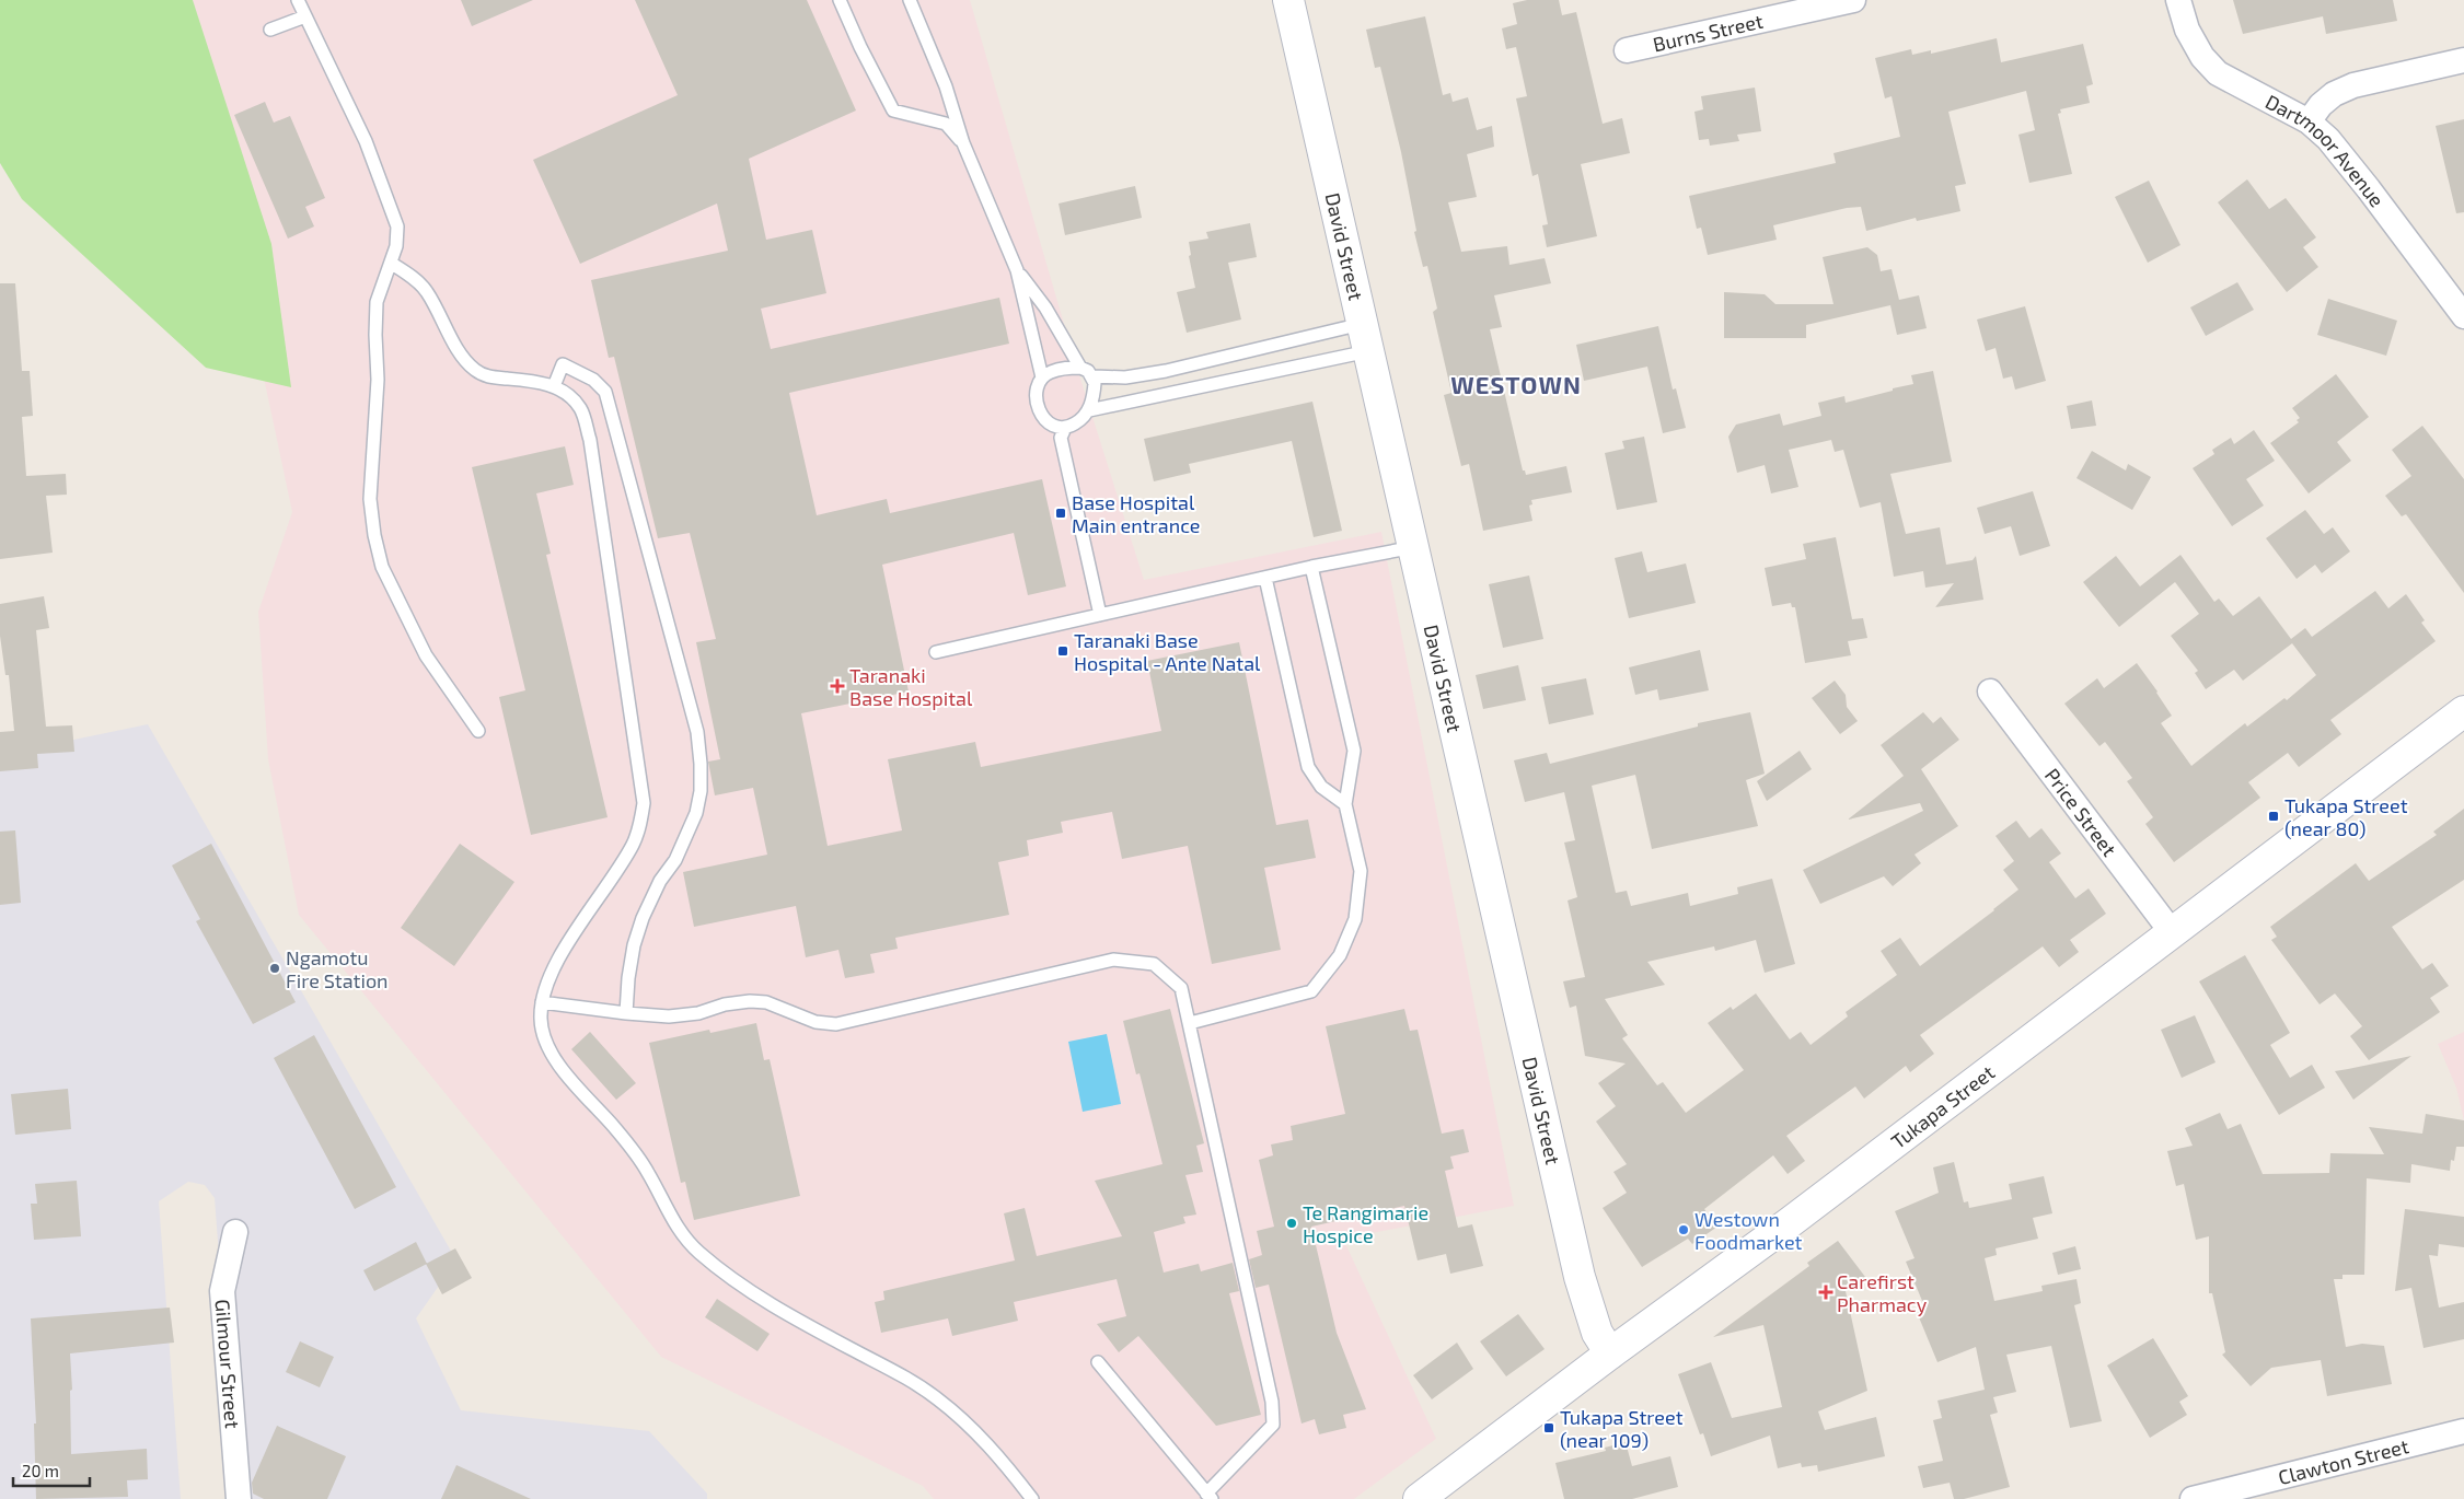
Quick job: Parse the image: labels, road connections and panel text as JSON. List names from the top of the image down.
{
  "streets": {
    "street": [
      "Burns Street",
      "Dartmoor Avenue",
      "David Street",
      "Price Street",
      "Tukapa Street",
      "Gilmour Street",
      "Clawton Street"
    ]
  },
  "crossings": [
    ["David Street", "Tukapa Street"],
    ["Price Street", "Tukapa Street"]
  ],
  "districts": ["WESTOWN"],
  "places": {
    "transit": [
      "Base Hospital Main entrance",
      "Taranaki Base Hospital - Ante Natal",
      "Tukapa Street (near 80)",
      "Tukapa Street (near 109)"
    ],
    "health": ["Taranaki Base Hospital", "Carefirst Pharmacy"],
    "other": ["Ngamotu Fire Station", "Te Rangimarie Hospice", "Westown Foodmarket"]
  },
  "scale_bar": "20 m"
}
